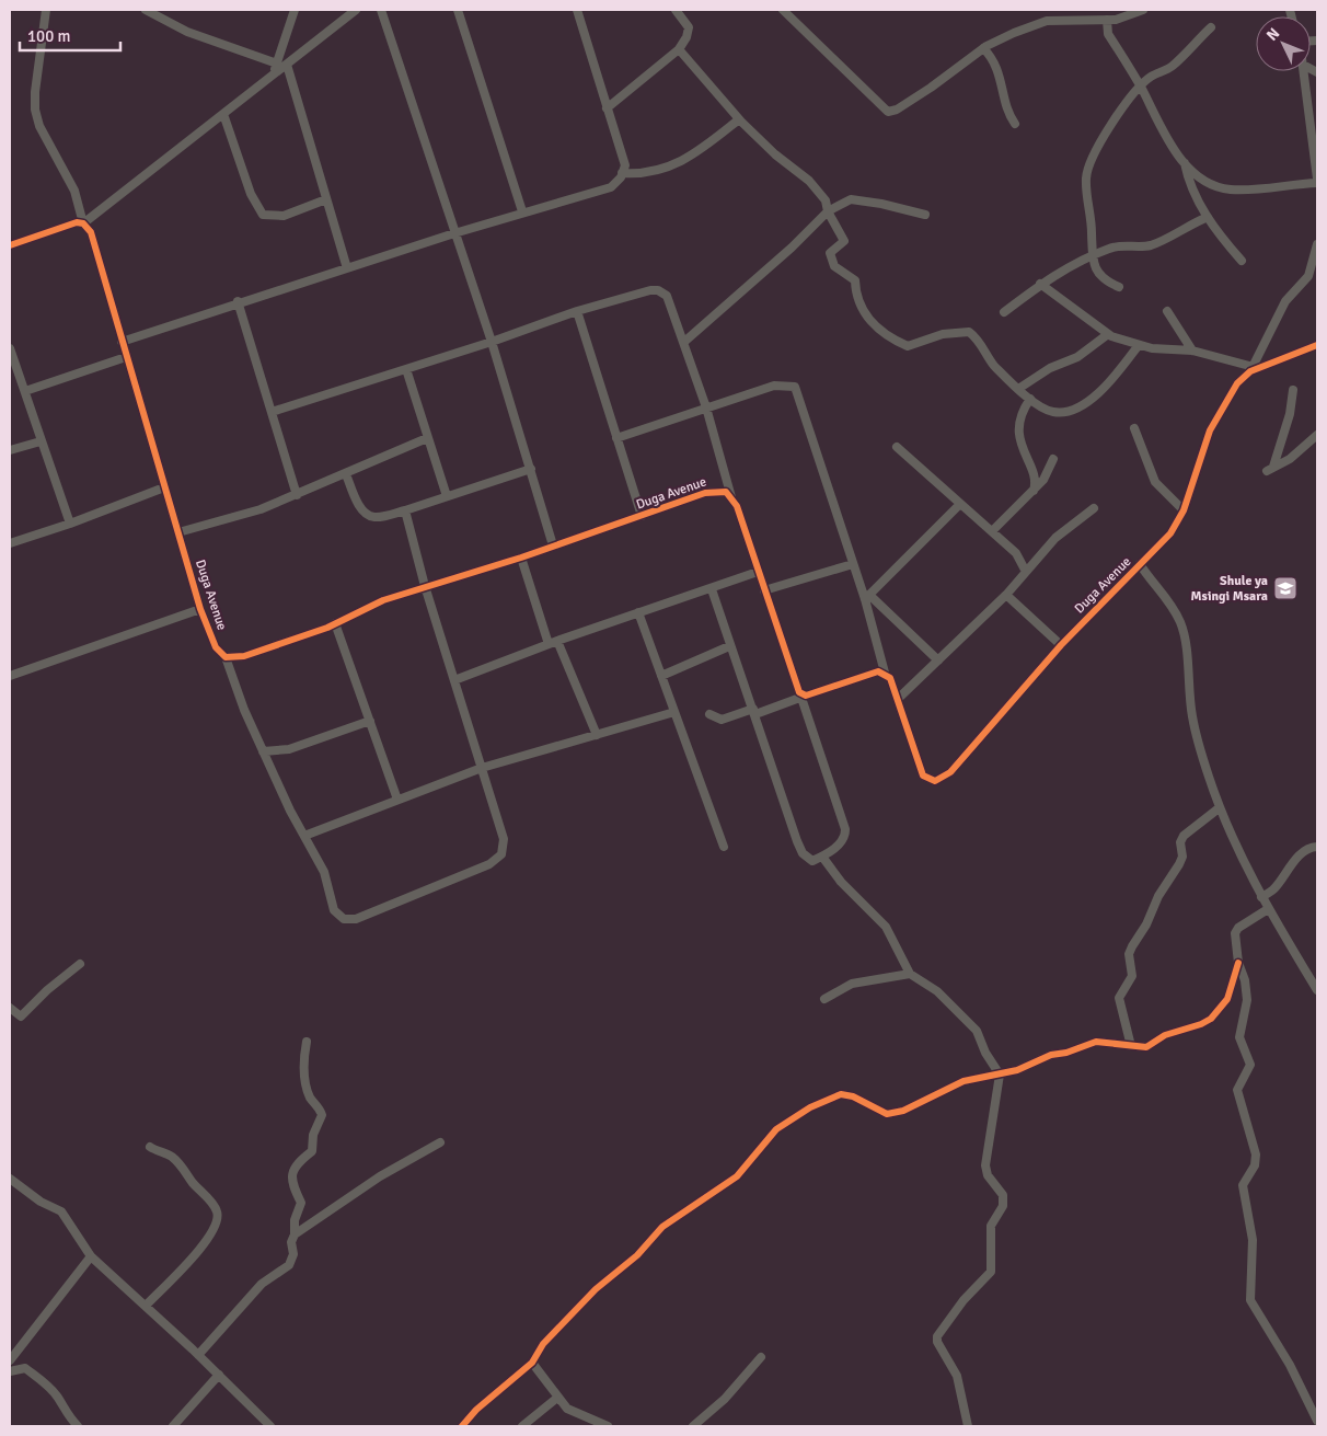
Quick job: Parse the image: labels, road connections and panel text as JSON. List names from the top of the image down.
{
  "streets": {
    "street": ["Duga Avenue"]
  },
  "places": {
    "school or university": ["Shule ya Msingi Msara"]
  },
  "scale_bar": "100 m",
  "north": "top left"
}
